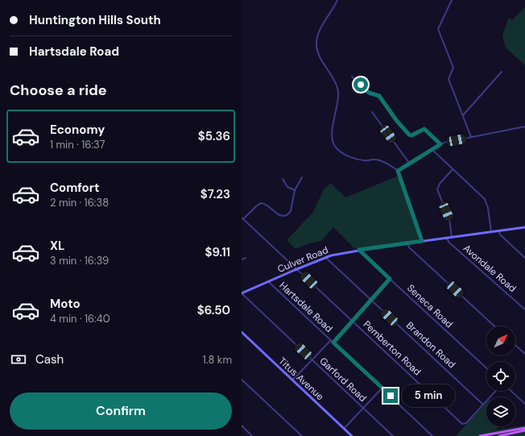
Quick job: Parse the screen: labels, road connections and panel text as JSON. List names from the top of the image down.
{
  "streets": {
    "main road": ["Culver Road", "Titus Avenue"],
    "street": [
      "Avondale Road",
      "Seneca Road",
      "Hartsdale Road",
      "Brandon Road",
      "Pemberton Road",
      "Garford Road"
    ]
  },
  "crossings": [
    ["Culver Road", "Avondale Road"],
    ["Culver Road", "Seneca Road"],
    ["Culver Road", "Hartsdale Road"],
    ["Culver Road", "Brandon Road"],
    ["Culver Road", "Pemberton Road"],
    ["Culver Road", "Garford Road"],
    ["Brandon Road", "Pemberton Road"]
  ],
  "north": "top right",
  "page": {
    "banner": ["Huntington Hills South", "Hartsdale Road"],
    "heading": "Choose a ride",
    "list": [
      {
        "name": "Economy",
        "note": "1 min · 16:37",
        "value": "$5.36"
      },
      {
        "name": "Comfort",
        "note": "2 min · 16:38",
        "value": "$7.23"
      },
      {
        "name": "XL",
        "note": "3 min · 16:39",
        "value": "$9.11"
      },
      {
        "name": "Moto",
        "note": "4 min · 16:40",
        "value": "$6.50"
      }
    ],
    "pay": ["Cash", "1.8 km"],
    "bubble": "5 min",
    "buttons": "Confirm"
  }
}
